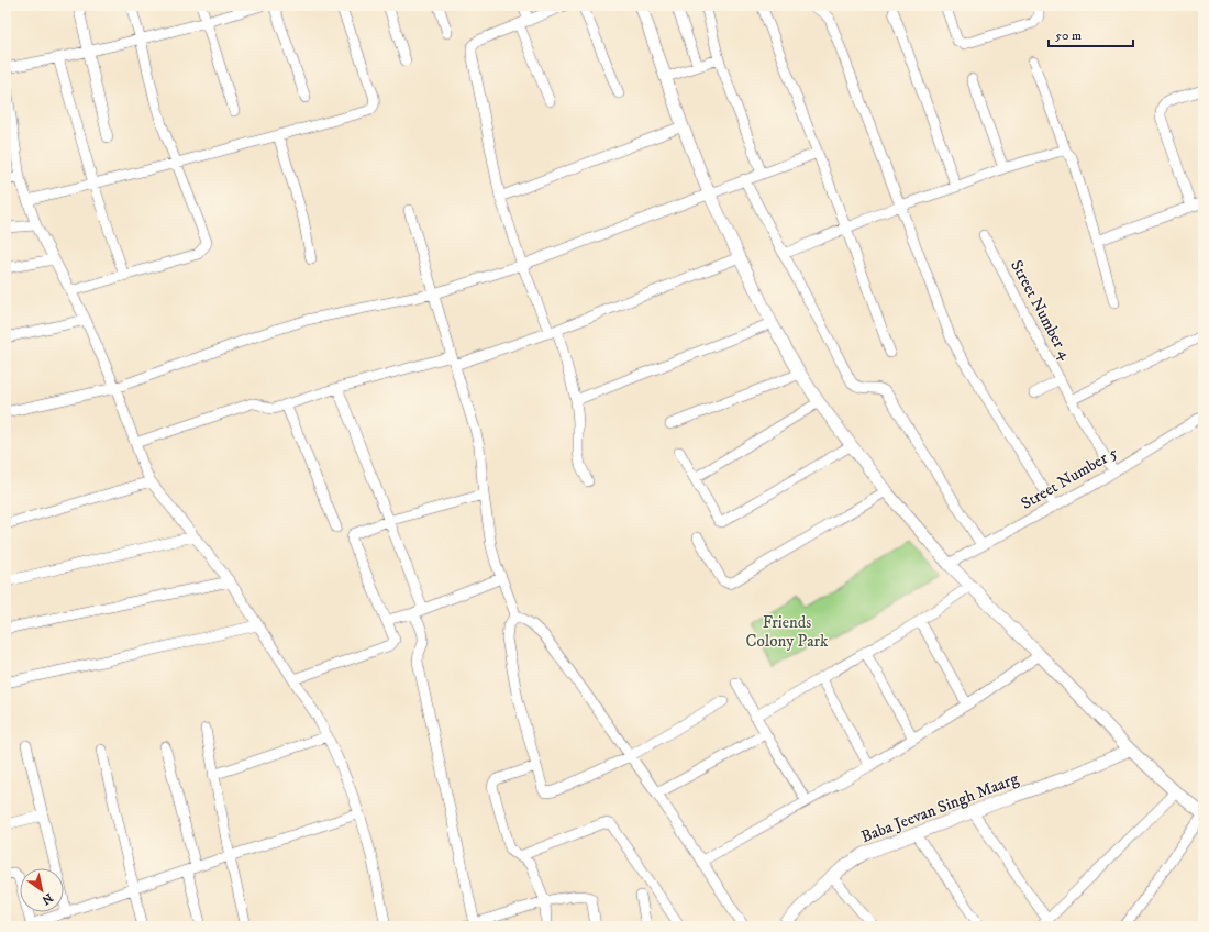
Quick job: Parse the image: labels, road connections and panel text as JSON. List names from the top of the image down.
{
  "streets": {
    "street": ["Street Number 4", "Street Number 5", "Baba Jeevan Singh Maarg"]
  },
  "crossings": [
    ["Street Number 4", "Street Number 5"]
  ],
  "parks": ["Friends Colony Park"],
  "scale_bar": "50 m",
  "north": "bottom right"
}
